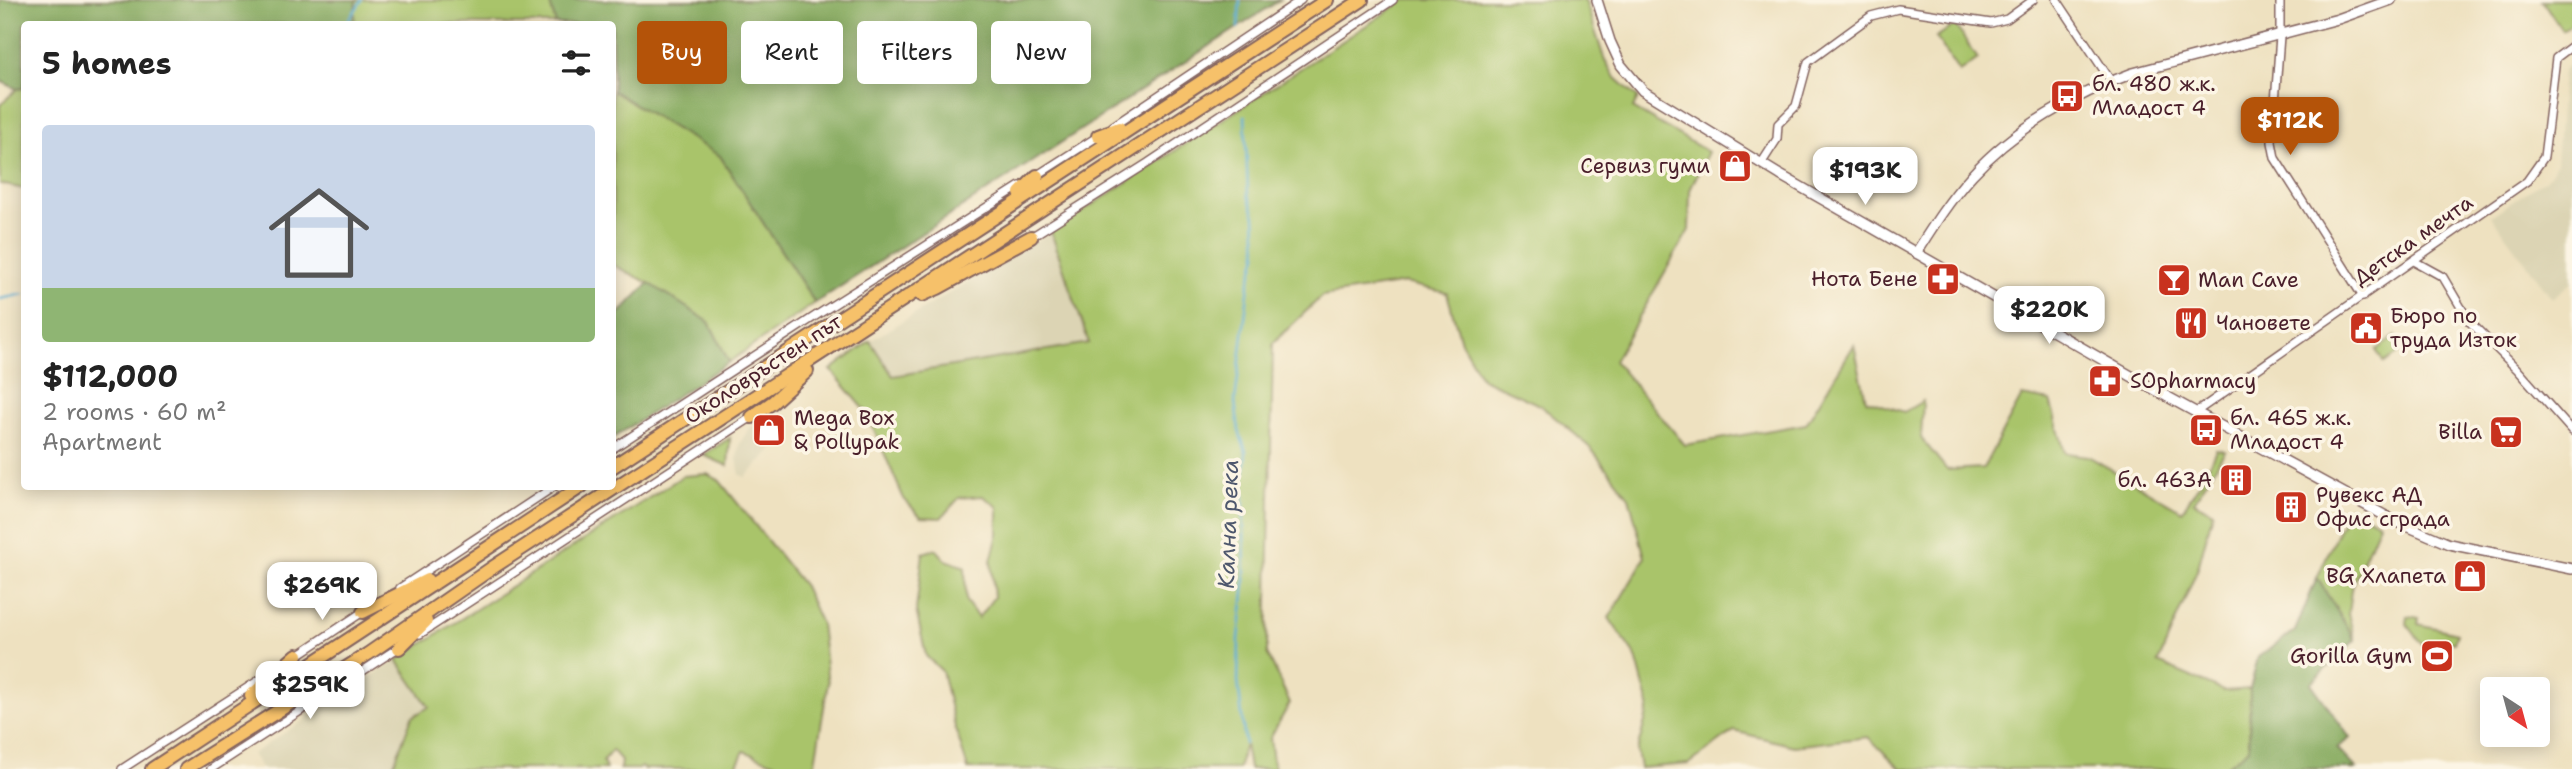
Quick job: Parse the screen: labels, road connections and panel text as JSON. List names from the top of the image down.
{
  "streets": {
    "highway": ["Околовръстен път"],
    "street": ["Детска мечта"]
  },
  "water": ["Кална река"],
  "places": {
    "bus stop": ["бл. 480 ж.к. Младост 4", "бл. 465 ж.к. Младост 4"],
    "shop": ["Сервиз гуми", "Mega Box & Pollypak", "BG Хлапета"],
    "pharmacy": ["Нота Бене", "SOpharmacy"],
    "bar": ["Man Cave"],
    "restaurant": ["Чановете"],
    "public building": ["Бюро по труда Изток"],
    "supermarket": ["Billa"],
    "building": ["бл. 463А", "Рувекс АД Офис сграда"],
    "sports": ["Gorilla Gym"]
  },
  "north": "bottom right",
  "page": {
    "chip": [
      "Buy",
      "Rent",
      "Filters",
      "New"
    ],
    "heading": "5 homes",
    "price": [
      "$112K",
      "$193K",
      "$220K",
      "$269K",
      "$259K"
    ],
    "list": [
      {
        "name": "$112,000",
        "note": "2 rooms · 60 m² · Apartment"
      }
    ]
  }
}
